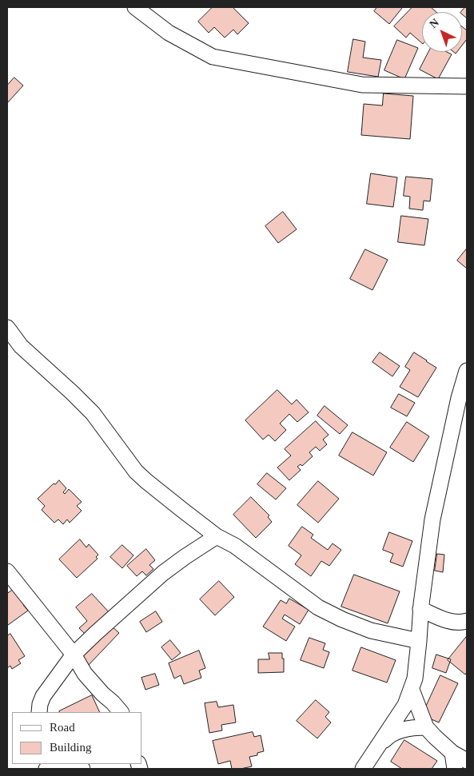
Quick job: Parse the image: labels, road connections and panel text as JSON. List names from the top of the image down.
{
  "legend": ["Road", "Building"],
  "north": "top left"
}
